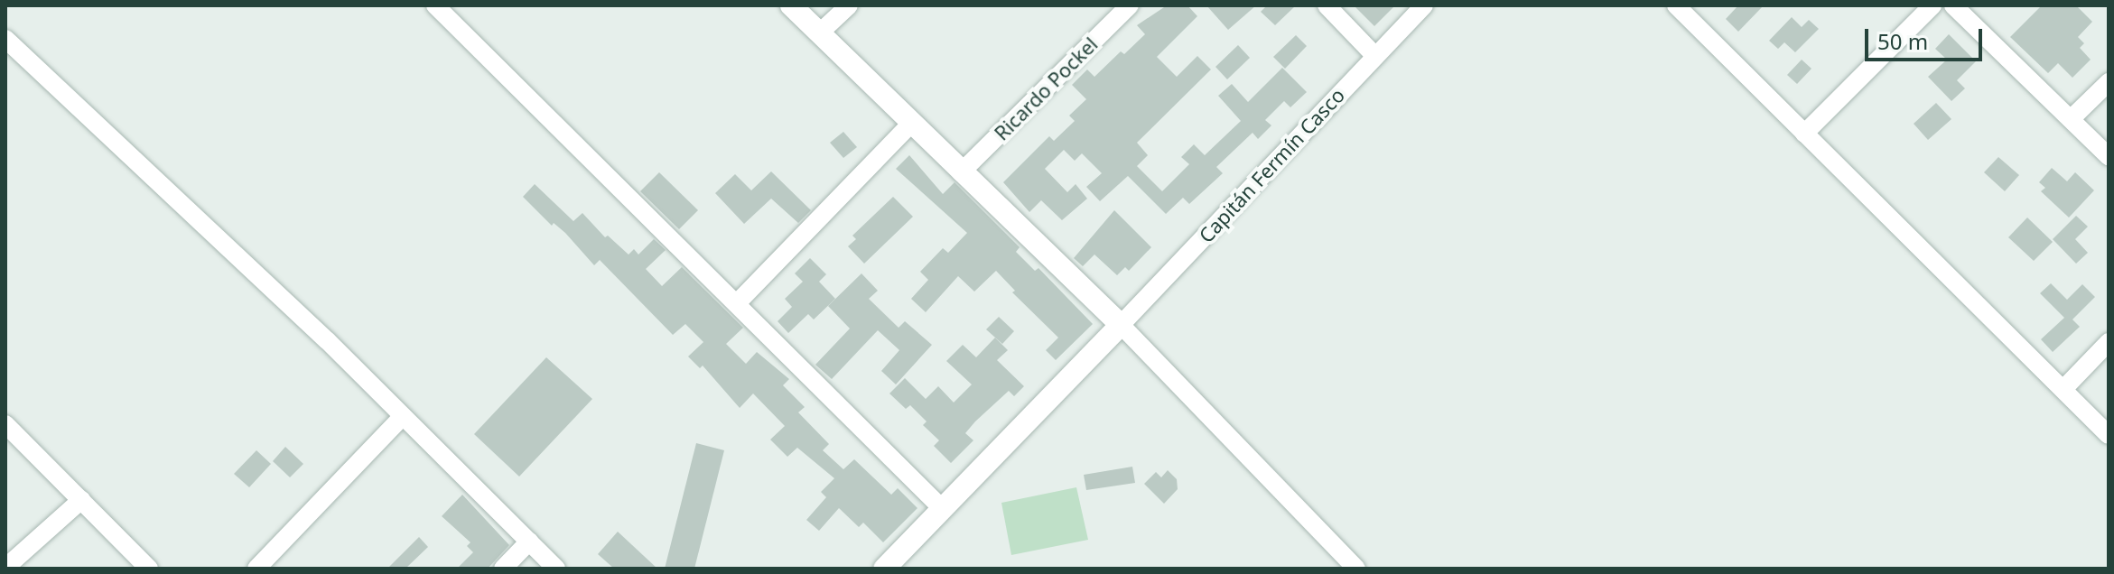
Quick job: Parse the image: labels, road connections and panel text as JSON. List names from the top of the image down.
{
  "streets": {
    "street": ["Ricardo Pockel", "Capitán Fermín Casco"]
  },
  "scale_bar": "50 m"
}
